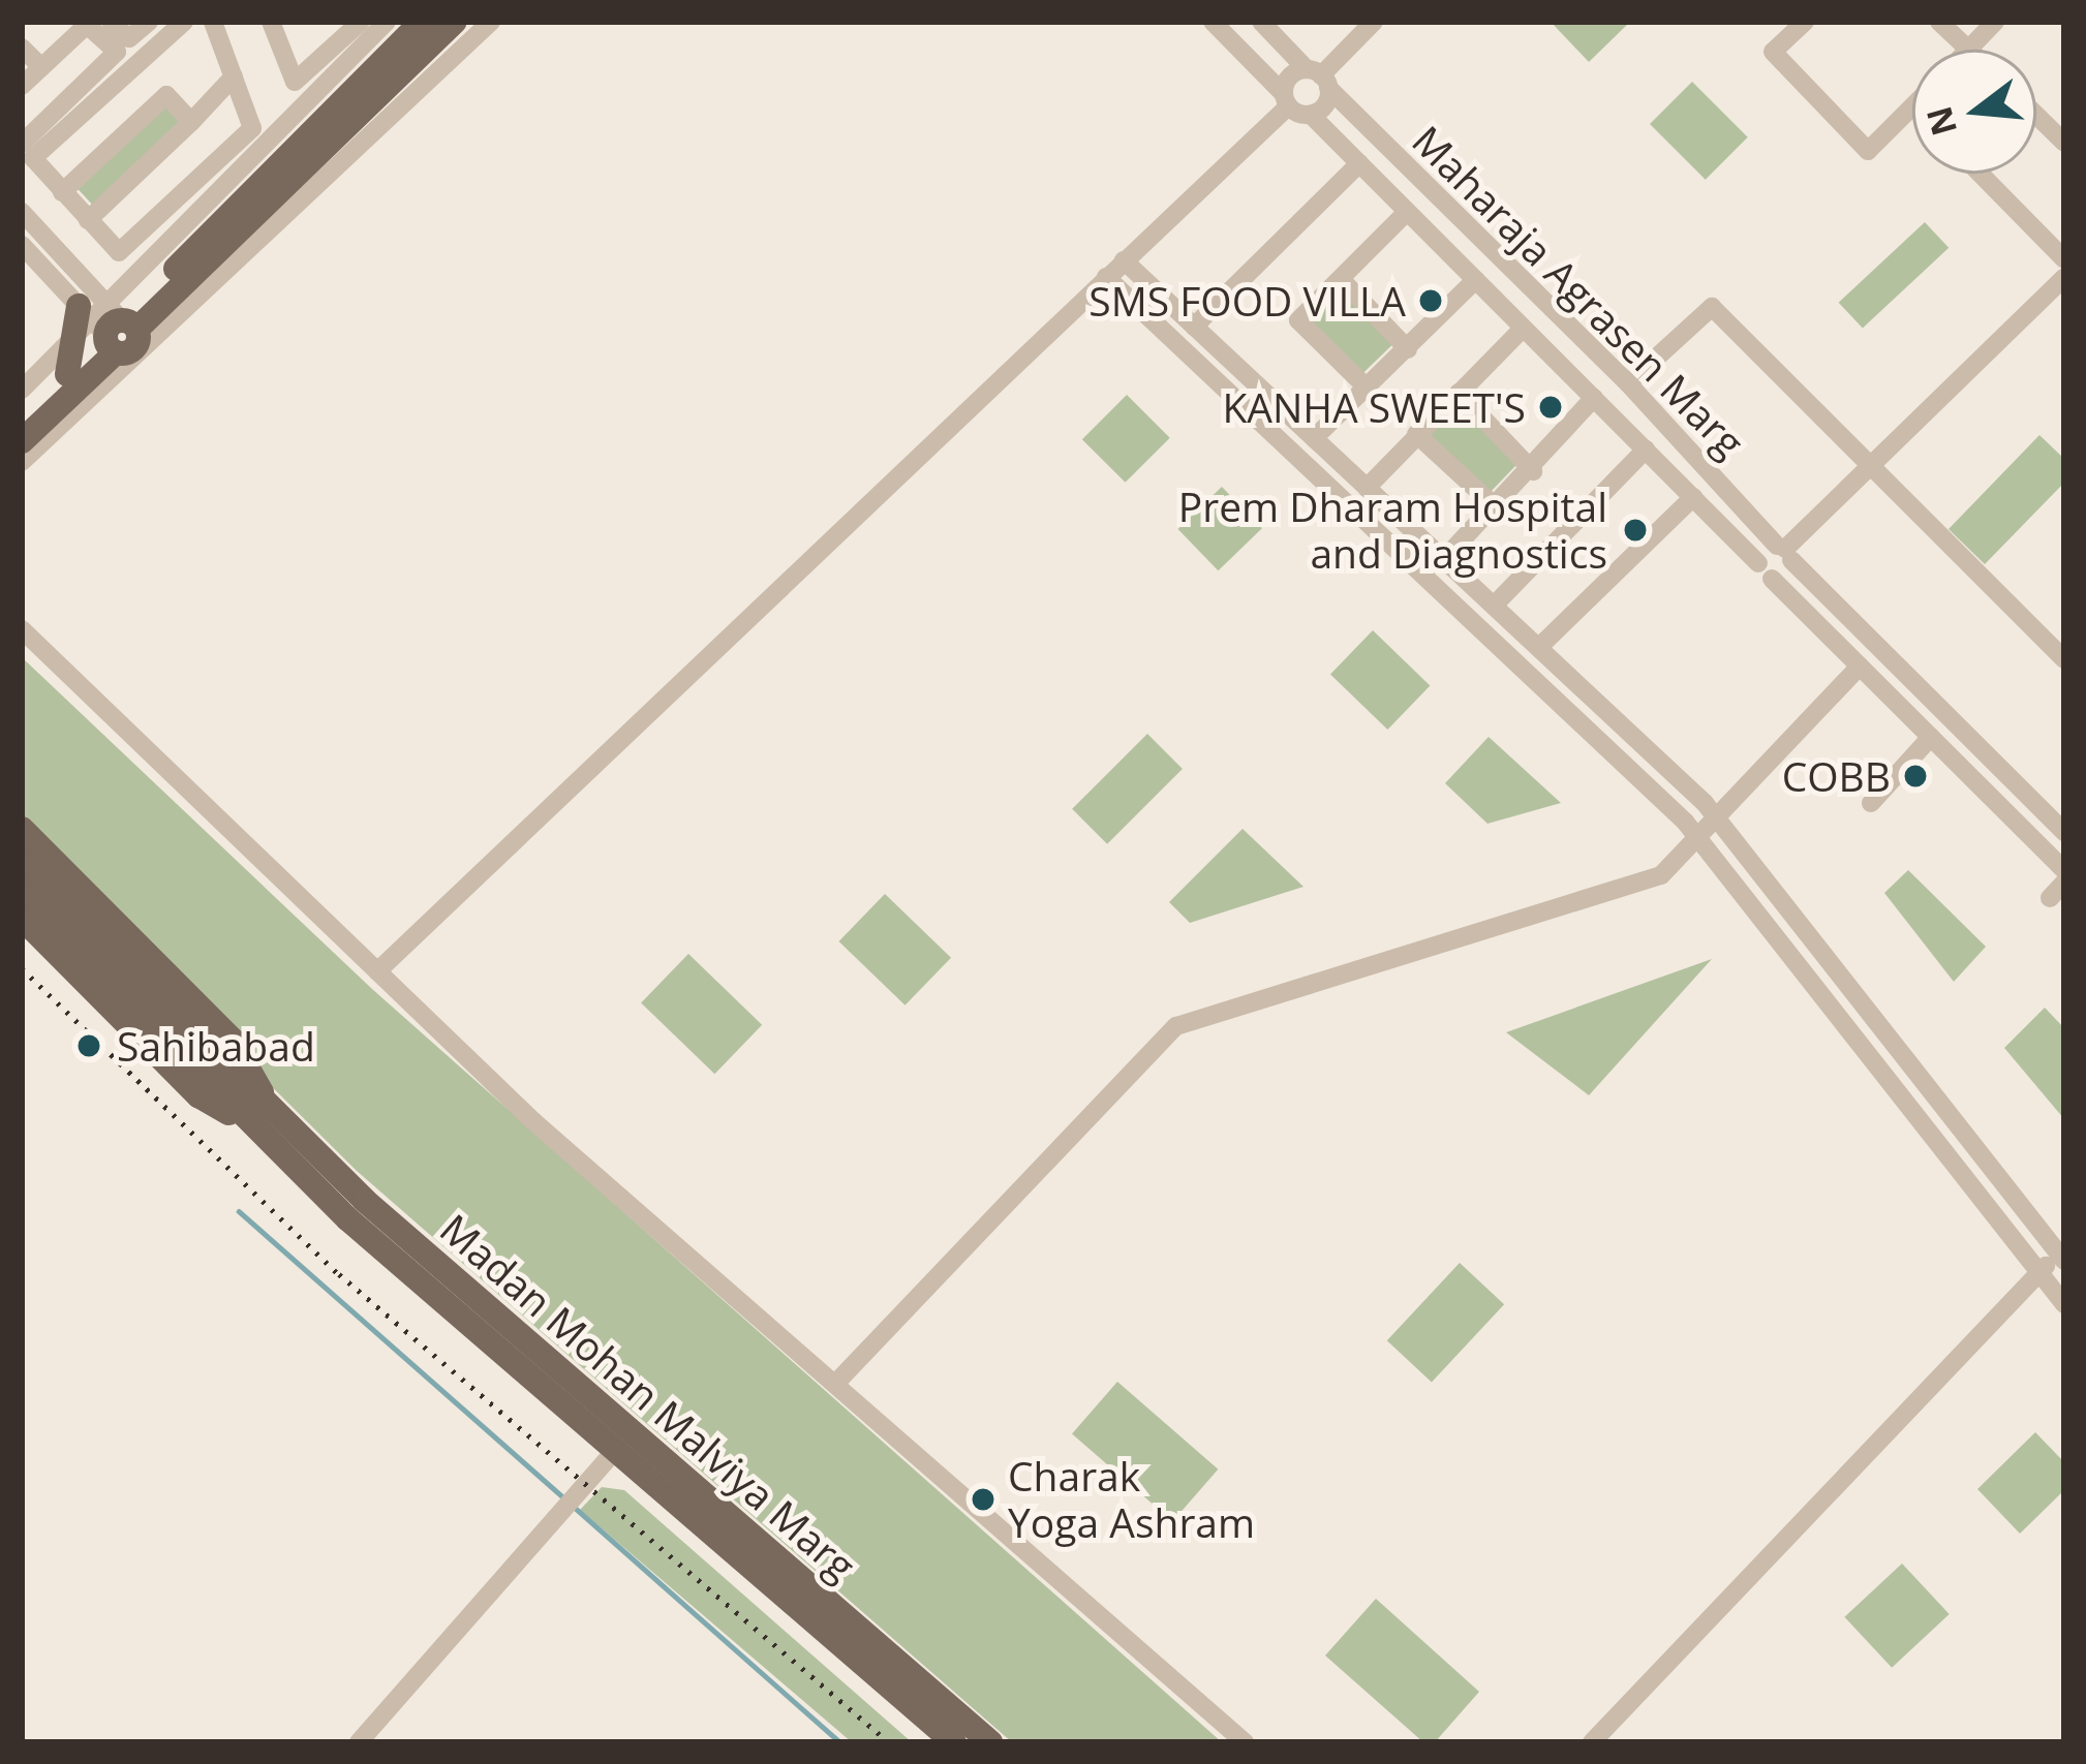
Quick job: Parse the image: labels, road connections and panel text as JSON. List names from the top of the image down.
{
  "streets": {
    "main road": ["Madan Mohan Malviya Marg"],
    "street": ["Maharaja Agrasen Marg"]
  },
  "places": [
    "SMS FOOD VILLA",
    "KANHA SWEET'S",
    "Prem Dharam Hospital and Diagnostics",
    "COBB",
    "Sahibabad",
    "Charak Yoga Ashram"
  ],
  "north": "left"
}
